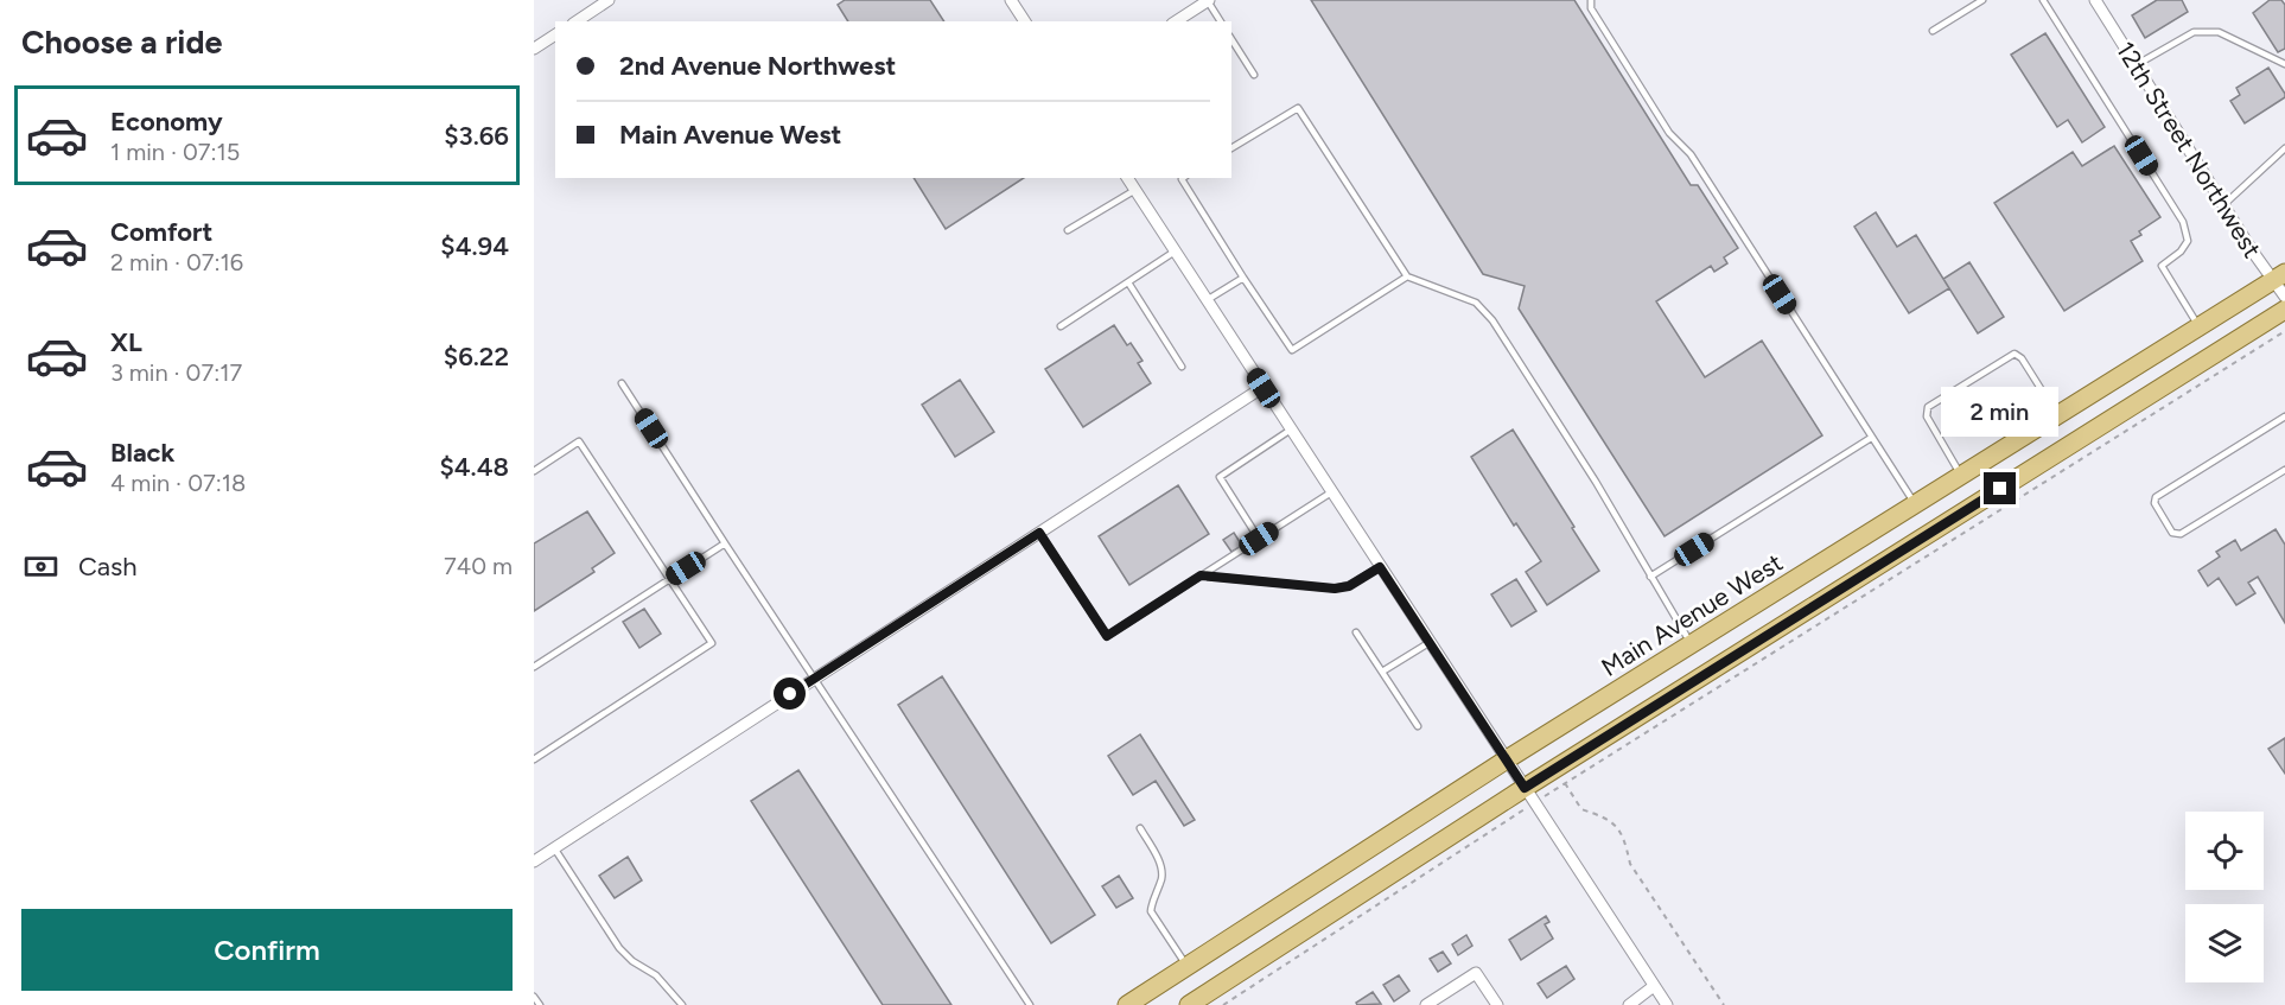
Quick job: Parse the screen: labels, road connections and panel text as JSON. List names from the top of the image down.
{
  "streets": {
    "main road": ["Main Avenue West"],
    "street": ["12th Street Northwest"]
  },
  "crossings": [
    ["12th Street Northwest", "Main Avenue West"]
  ],
  "page": {
    "heading": "Choose a ride",
    "banner": ["2nd Avenue Northwest", "Main Avenue West"],
    "list": [
      {
        "name": "Economy",
        "note": "1 min · 07:15",
        "value": "$3.66"
      },
      {
        "name": "Comfort",
        "note": "2 min · 07:16",
        "value": "$4.94"
      },
      {
        "name": "XL",
        "note": "3 min · 07:17",
        "value": "$6.22"
      },
      {
        "name": "Black",
        "note": "4 min · 07:18",
        "value": "$4.48"
      }
    ],
    "bubble": "2 min",
    "pay": ["Cash", "740 m"],
    "buttons": "Confirm"
  }
}
